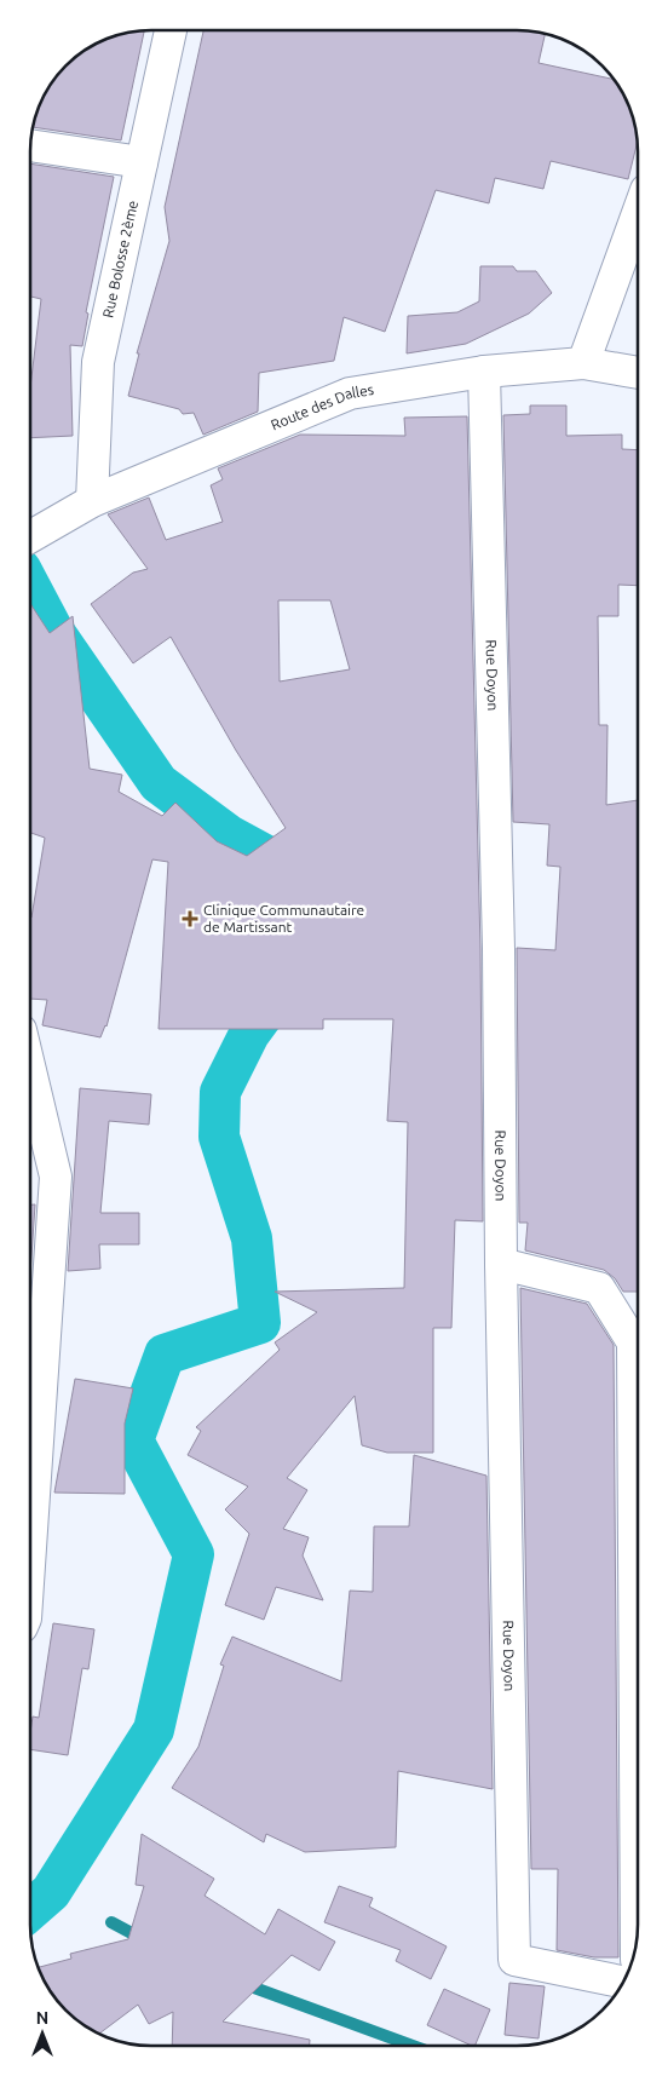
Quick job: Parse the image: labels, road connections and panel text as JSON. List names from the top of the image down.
{
  "streets": {
    "street": ["Rue Bolosse 2ème", "Route des Dalles", "Rue Doyon"]
  },
  "crossings": [
    ["Rue Bolosse 2ème", "Route des Dalles"],
    ["Route des Dalles", "Rue Doyon"]
  ],
  "places": {
    "health": ["Clinique Communautaire de Martissant"]
  },
  "north": "top"
}
